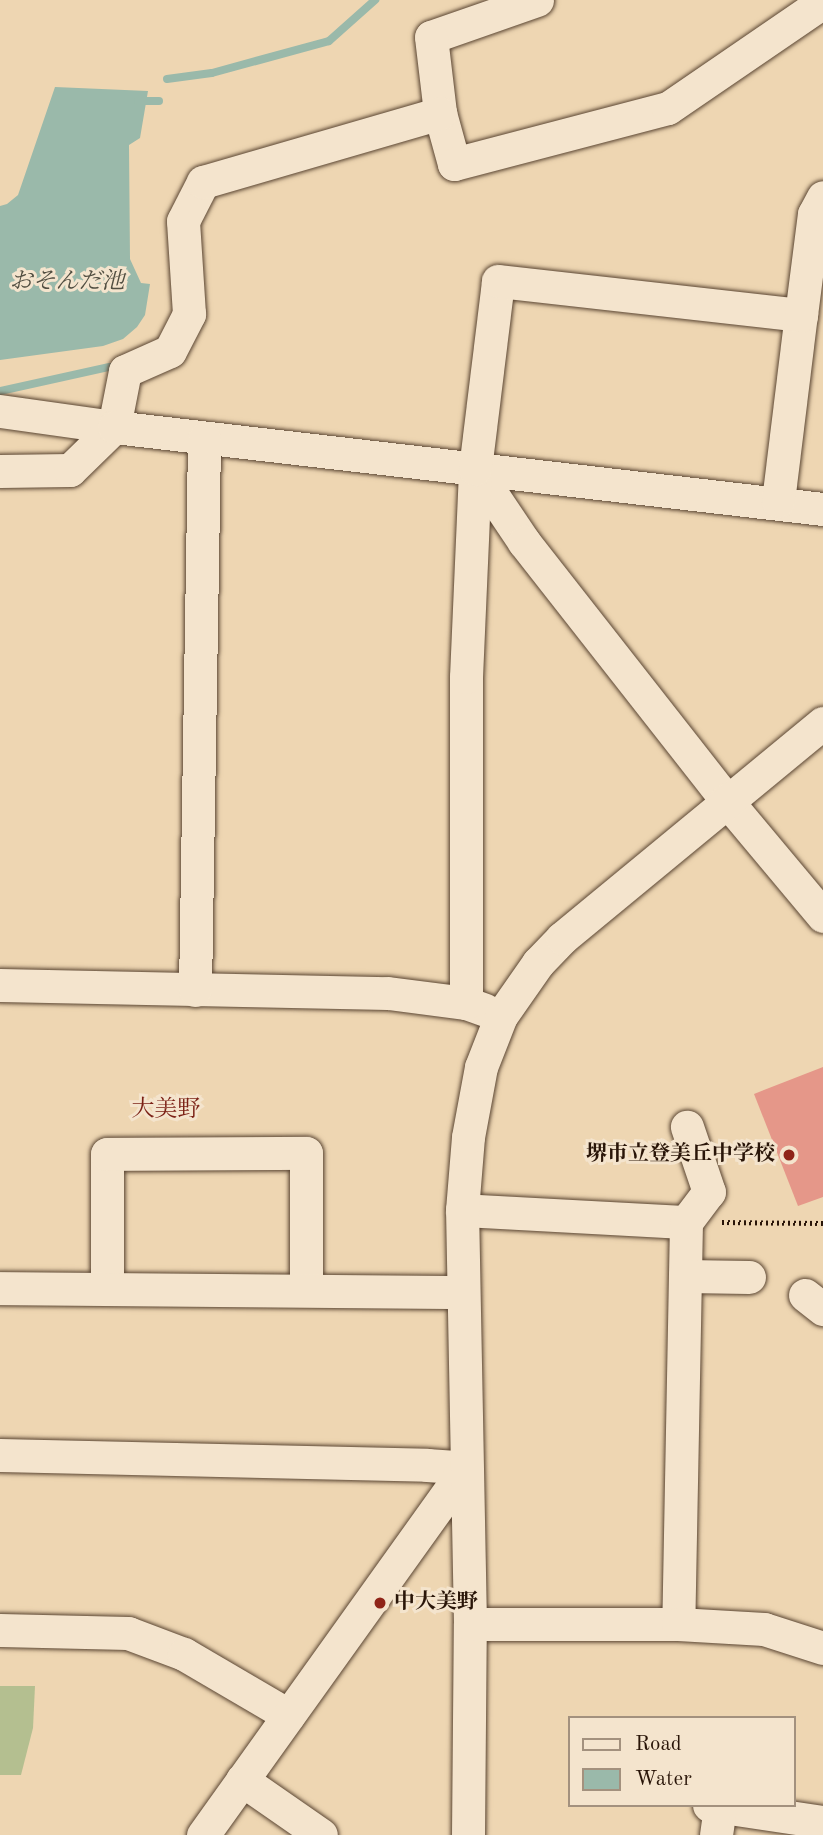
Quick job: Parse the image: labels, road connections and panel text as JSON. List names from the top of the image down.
{
  "districts": ["大美野"],
  "water": ["おそんだ池"],
  "places": ["堺市立登美丘中学校", "中大美野"],
  "legend": ["Road", "Water"]
}
